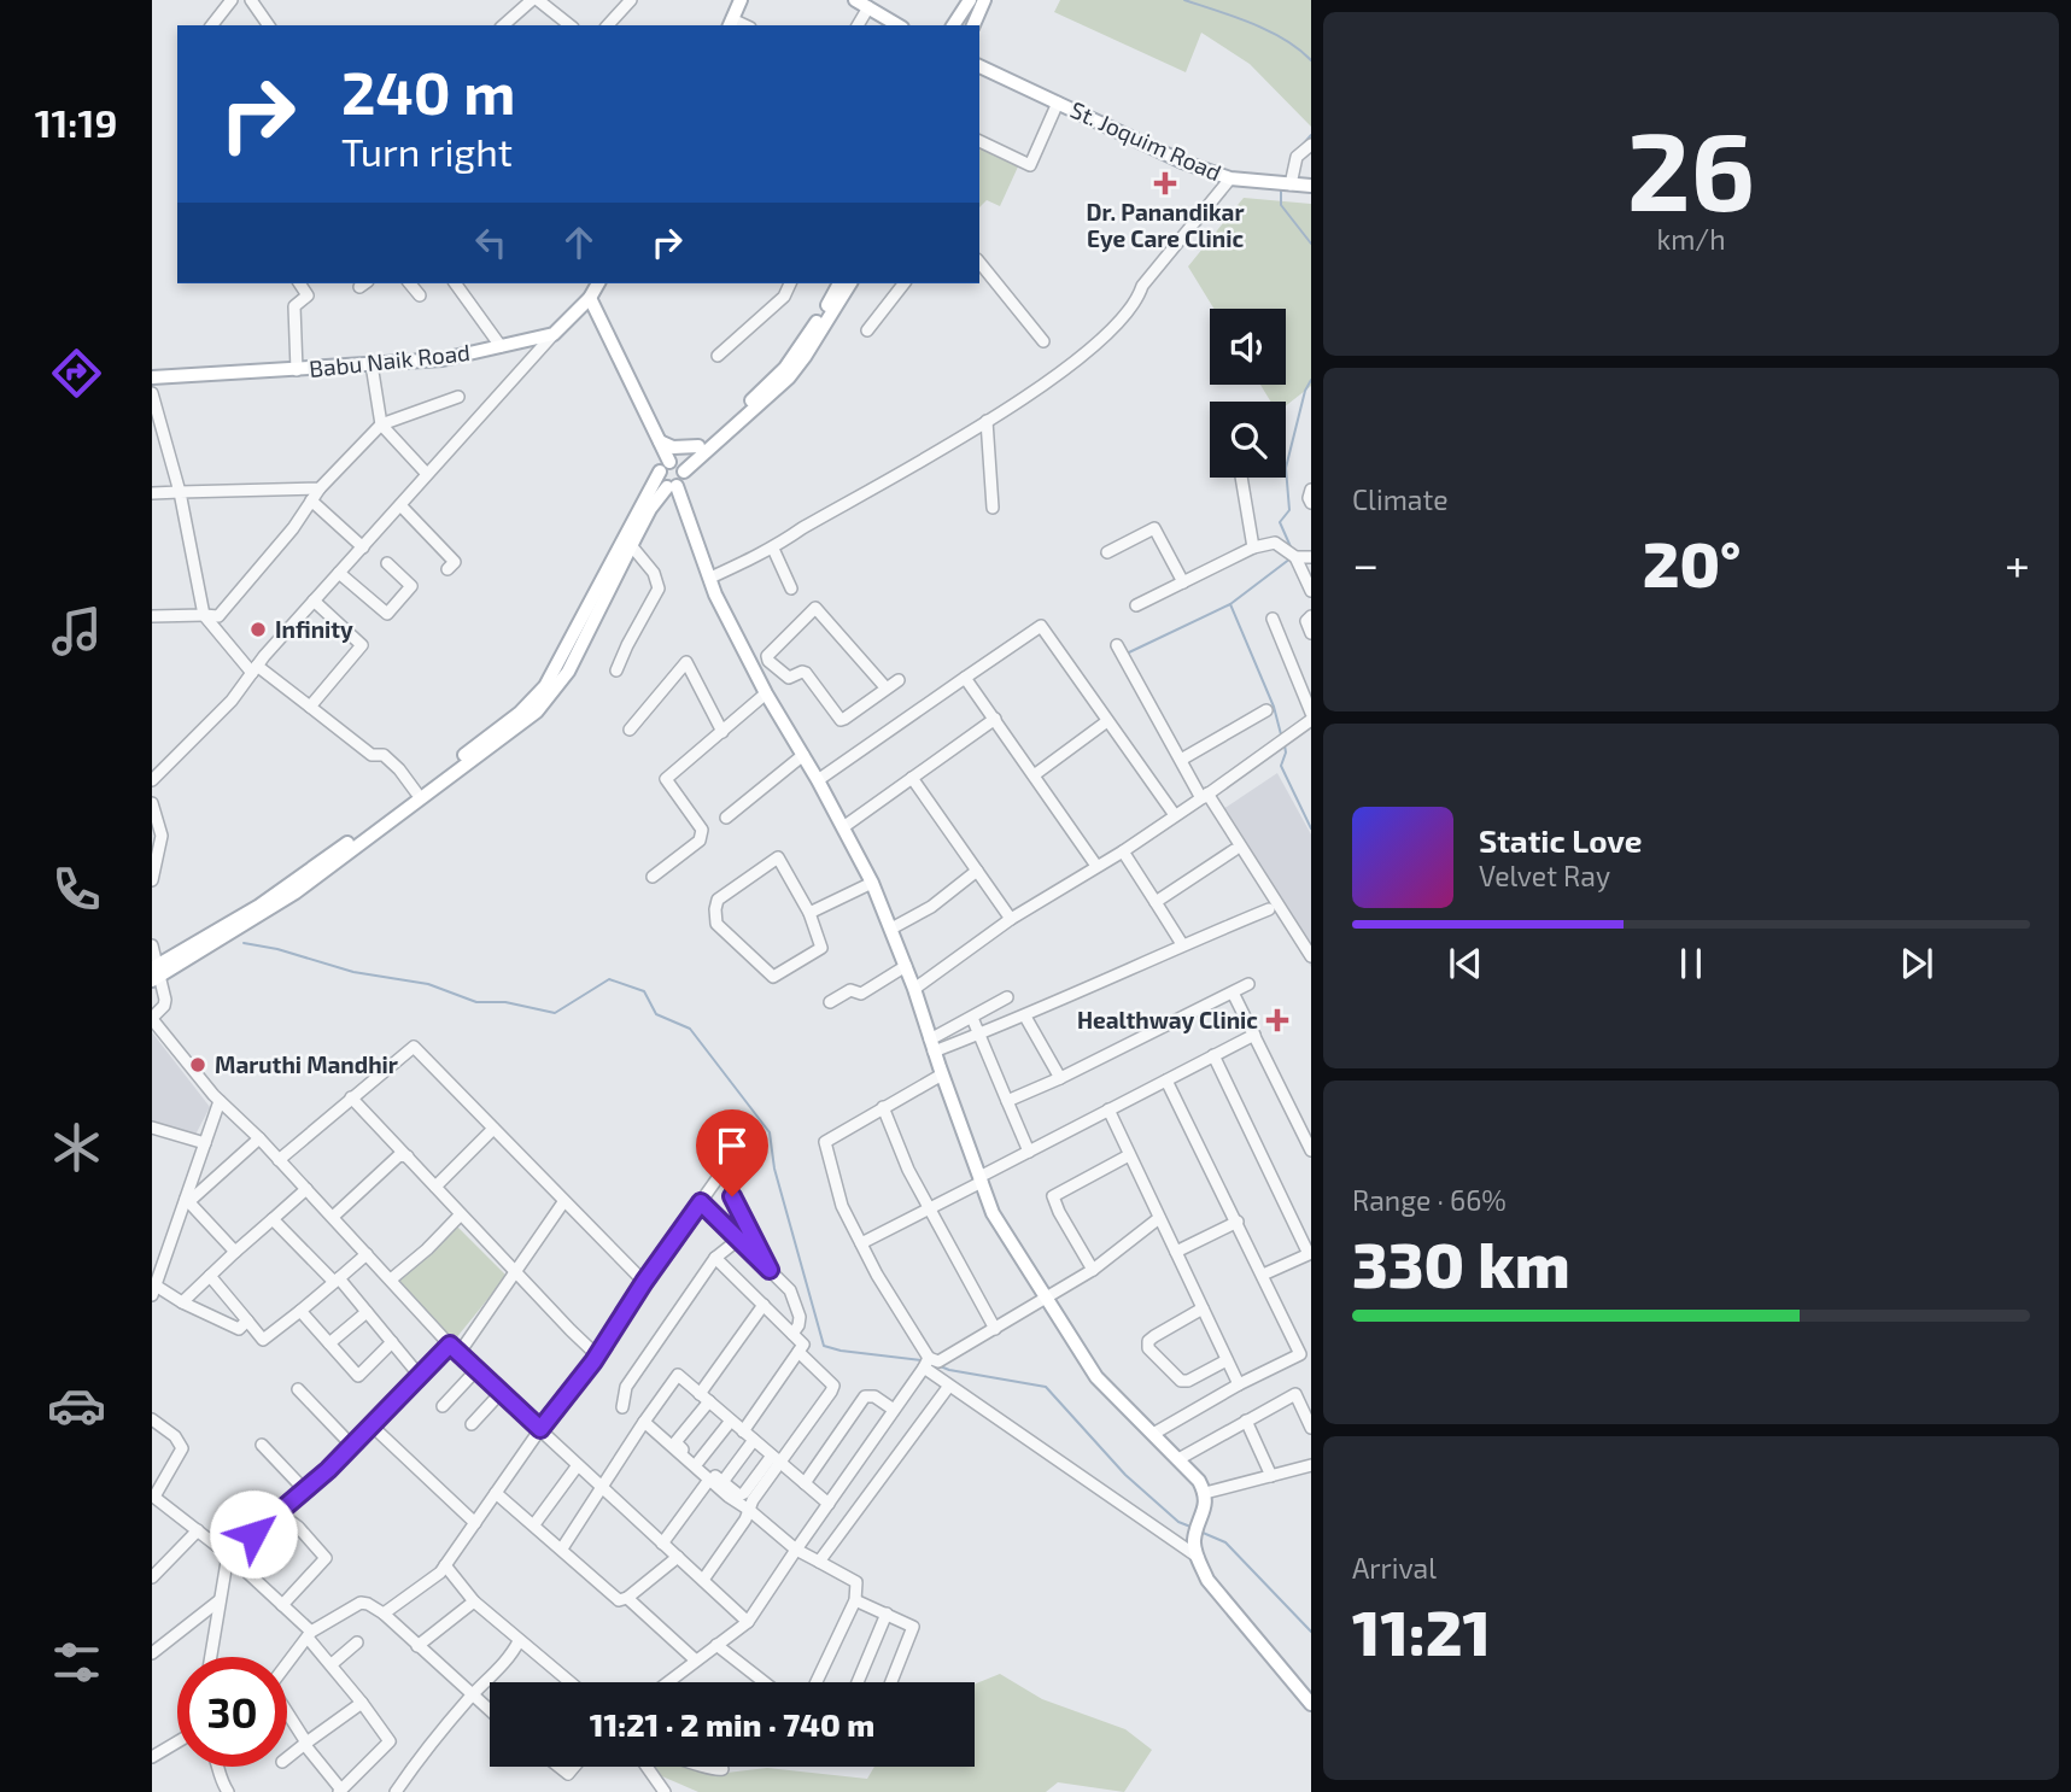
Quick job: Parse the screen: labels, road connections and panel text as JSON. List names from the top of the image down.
{
  "streets": {
    "main road": ["St. Joquim Road", "Babu Naik Road"]
  },
  "places": {
    "health": ["Dr. Panandikar Eye Care Clinic", "Healthway Clinic"],
    "other": ["Infinity", "Maruthi Mandhir"]
  },
  "page": {
    "tabs": "11:19",
    "tile": [
      ["26", "km/h"],
      "Climate",
      ["Range · 66%", "330 km"],
      ["Arrival", "11:21"]
    ],
    "turn": ["240 m", "Turn right"],
    "heat": ["−", "20°", "+"],
    "song": ["Static Love", "Velvet Ray"],
    "limit": "30",
    "trip": "11:21 · 2 min · 740 m"
  }
}
